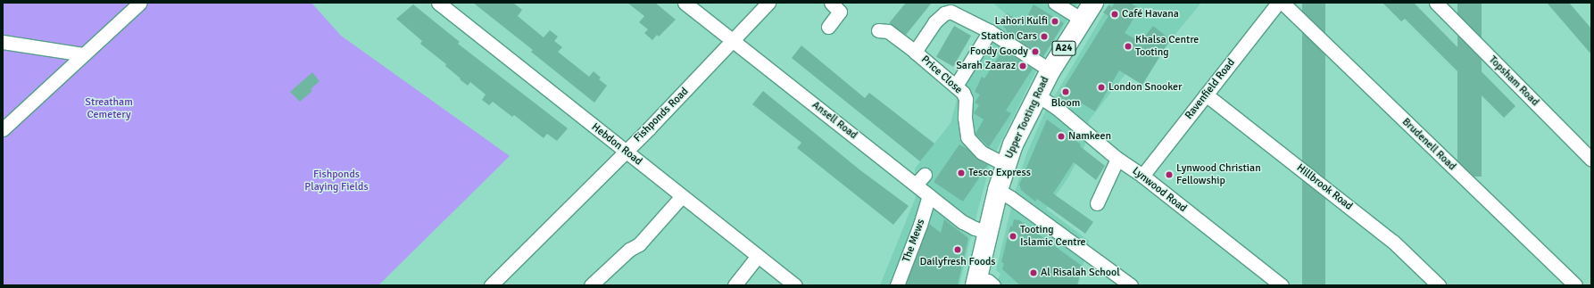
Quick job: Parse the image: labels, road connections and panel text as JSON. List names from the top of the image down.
{
  "streets": {
    "highway": ["A24", "Upper Tooting Road"],
    "street": [
      "Price Close",
      "Topsham Road",
      "Ravenfield Road",
      "Fishponds Road",
      "Ansell Road",
      "Hebdon Road",
      "Brudenell Road",
      "Hillbrook Road",
      "Lynwood Road",
      "The Mews"
    ]
  },
  "crossings": [
    ["Price Close", "Upper Tooting Road"],
    ["Ravenfield Road", "Hillbrook Road"],
    ["Ravenfield Road", "Lynwood Road"],
    ["Fishponds Road", "Ansell Road"],
    ["Fishponds Road", "Hebdon Road"],
    ["Upper Tooting Road", "Ansell Road"],
    ["Upper Tooting Road", "Lynwood Road"],
    ["Ansell Road", "The Mews"]
  ],
  "parks": ["Streatham Cemetery", "Fishponds Playing Fields"],
  "places": [
    "Café Havana",
    "Lahori Kulfi",
    "Station Cars",
    "Khalsa Centre Tooting",
    "Foody Goody",
    "Sarah Zaaraz",
    "London Snooker",
    "Bloom",
    "Namkeen",
    "Tesco Express",
    "Lynwood Christian Fellowship",
    "Tooting Islamic Centre",
    "Dailyfresh Foods",
    "Al Risalah School"
  ]
}
